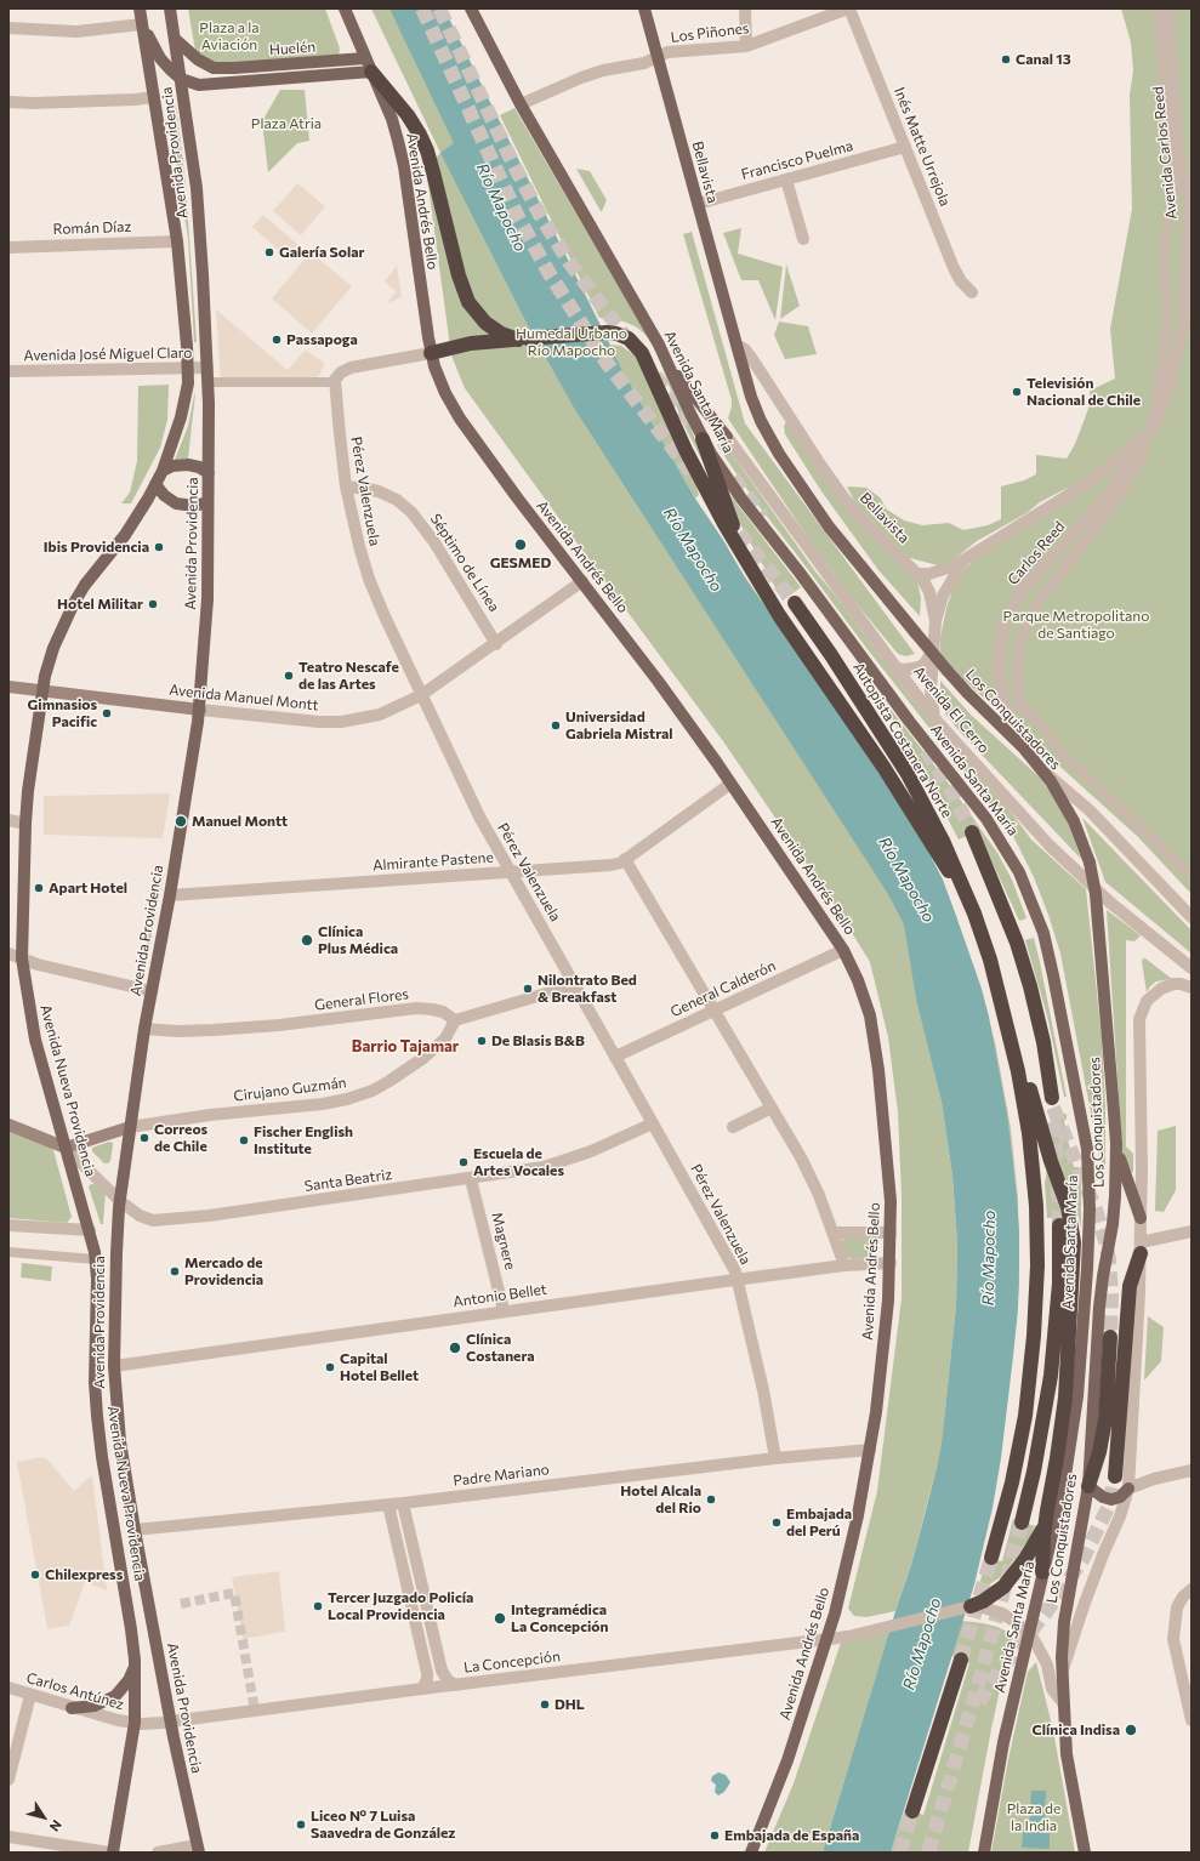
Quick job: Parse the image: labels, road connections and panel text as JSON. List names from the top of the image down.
{
  "streets": {
    "highway": ["Autopista Costanera Norte"],
    "main road": [
      "Huelén",
      "Avenida Providencia",
      "Bellavista",
      "Avenida Andrés Bello",
      "Avenida Santa María",
      "Avenida Manuel Montt",
      "Los Conquistadores",
      "Avenida Nueva Providencia"
    ],
    "street": [
      "Los Piñones",
      "Inés Matte Urrejola",
      "Avenida Carlos Reed",
      "Francisco Puelma",
      "Román Díaz",
      "Avenida José Miguel Claro",
      "Pérez Valenzuela",
      "Carlos Reed",
      "Séptimo de Línea",
      "Avenida El Cerro",
      "Almirante Pastene",
      "General Calderón",
      "General Flores",
      "Cirujano Guzmán",
      "Santa Beatriz",
      "Magnere",
      "Antonio Bellet",
      "Padre Mariano",
      "La Concepción",
      "Carlos Antúnez"
    ]
  },
  "crossings": [
    ["Los Piñones", "Inés Matte Urrejola"],
    ["Los Piñones", "Bellavista"],
    ["Los Piñones", "Avenida Santa María"],
    ["Huelén", "Avenida Providencia"],
    ["Huelén", "Avenida Andrés Bello"],
    ["Inés Matte Urrejola", "Francisco Puelma"],
    ["Avenida Providencia", "Román Díaz"],
    ["Avenida Providencia", "Avenida José Miguel Claro"],
    ["Avenida Providencia", "Avenida Manuel Montt"],
    ["Avenida Providencia", "Almirante Pastene"],
    ["Avenida Providencia", "General Flores"],
    ["Avenida Providencia", "Cirujano Guzmán"],
    ["Avenida Providencia", "Avenida Nueva Providencia"],
    ["Avenida Providencia", "Santa Beatriz"],
    ["Avenida Providencia", "Antonio Bellet"],
    ["Avenida Providencia", "Padre Mariano"],
    ["Avenida Providencia", "La Concepción"],
    ["Avenida Carlos Reed", "Carlos Reed"],
    ["Francisco Puelma", "Bellavista"],
    ["Bellavista", "Carlos Reed"],
    ["Bellavista", "Los Conquistadores"],
    ["Avenida Andrés Bello", "Avenida Manuel Montt"],
    ["Avenida Andrés Bello", "Almirante Pastene"],
    ["Avenida Andrés Bello", "General Calderón"],
    ["Avenida Andrés Bello", "Antonio Bellet"],
    ["Avenida Andrés Bello", "Padre Mariano"],
    ["Avenida Andrés Bello", "La Concepción"],
    ["Avenida José Miguel Claro", "Avenida Nueva Providencia"],
    ["Pérez Valenzuela", "Séptimo de Línea"],
    ["Pérez Valenzuela", "Avenida Manuel Montt"],
    ["Pérez Valenzuela", "Almirante Pastene"],
    ["Pérez Valenzuela", "General Calderón"],
    ["Pérez Valenzuela", "Santa Beatriz"],
    ["Pérez Valenzuela", "Antonio Bellet"],
    ["Pérez Valenzuela", "Padre Mariano"],
    ["Carlos Reed", "Avenida El Cerro"],
    ["Carlos Reed", "Los Conquistadores"],
    ["Séptimo de Línea", "Avenida Manuel Montt"],
    ["Avenida Manuel Montt", "Avenida Nueva Providencia"],
    ["General Flores", "Cirujano Guzmán"],
    ["Avenida Nueva Providencia", "Santa Beatriz"],
    ["Avenida Nueva Providencia", "La Concepción"],
    ["Avenida Nueva Providencia", "Carlos Antúnez"],
    ["Santa Beatriz", "Magnere"],
    ["Magnere", "Antonio Bellet"],
    ["La Concepción", "Carlos Antúnez"]
  ],
  "districts": ["Barrio Tajamar"],
  "water": ["Río Mapocho"],
  "parks": [
    "Plaza a la Aviación",
    "Plaza Atria",
    "Humedal Urbano Río Mapocho",
    "Parque Metropolitano de Santiago",
    "Plaza de la India"
  ],
  "places": [
    "Canal 13",
    "Galería Solar",
    "Passapoga",
    "Televisión Nacional de Chile",
    "GESMED",
    "Ibis Providencia",
    "Hotel Militar",
    "Teatro Nescafe de las Artes",
    "Gimnasios Pacific",
    "Universidad Gabriela Mistral",
    "Manuel Montt",
    "Apart Hotel",
    "Clínica Plus Médica",
    "Nilontrato Bed & Breakfast",
    "De Blasis B&B",
    "Correos de Chile",
    "Fischer English Institute",
    "Escuela de Artes Vocales",
    "Mercado de Providencia",
    "Clínica Costanera",
    "Capital Hotel Bellet",
    "Hotel Alcala del Rio",
    "Embajada del Perú",
    "Chilexpress",
    "Tercer Juzgado Policía Local Providencia",
    "Integramédica La Concepción",
    "DHL",
    "Clínica Indisa",
    "Liceo Nº 7 Luisa Saavedra de González",
    "Embajada de España"
  ],
  "north": "bottom right"
}
